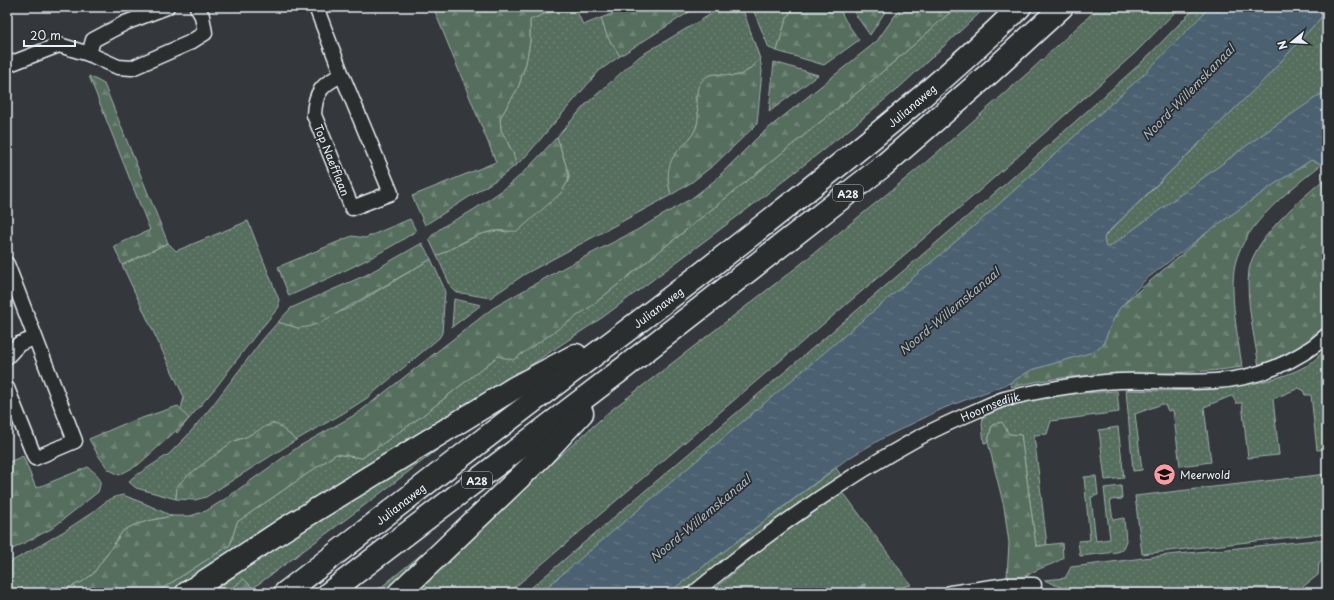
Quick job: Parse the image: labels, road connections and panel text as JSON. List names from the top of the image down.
{
  "streets": {
    "highway": ["Julianaweg", "A28"],
    "street": ["Top Naefflaan", "Hoornsedijk"]
  },
  "crossings": [
    ["Julianaweg", "A28"]
  ],
  "water": ["Noord-Willemskanaal"],
  "places": {
    "school or university": ["Meerwold"]
  },
  "scale_bar": "20 m",
  "north": "left"
}
